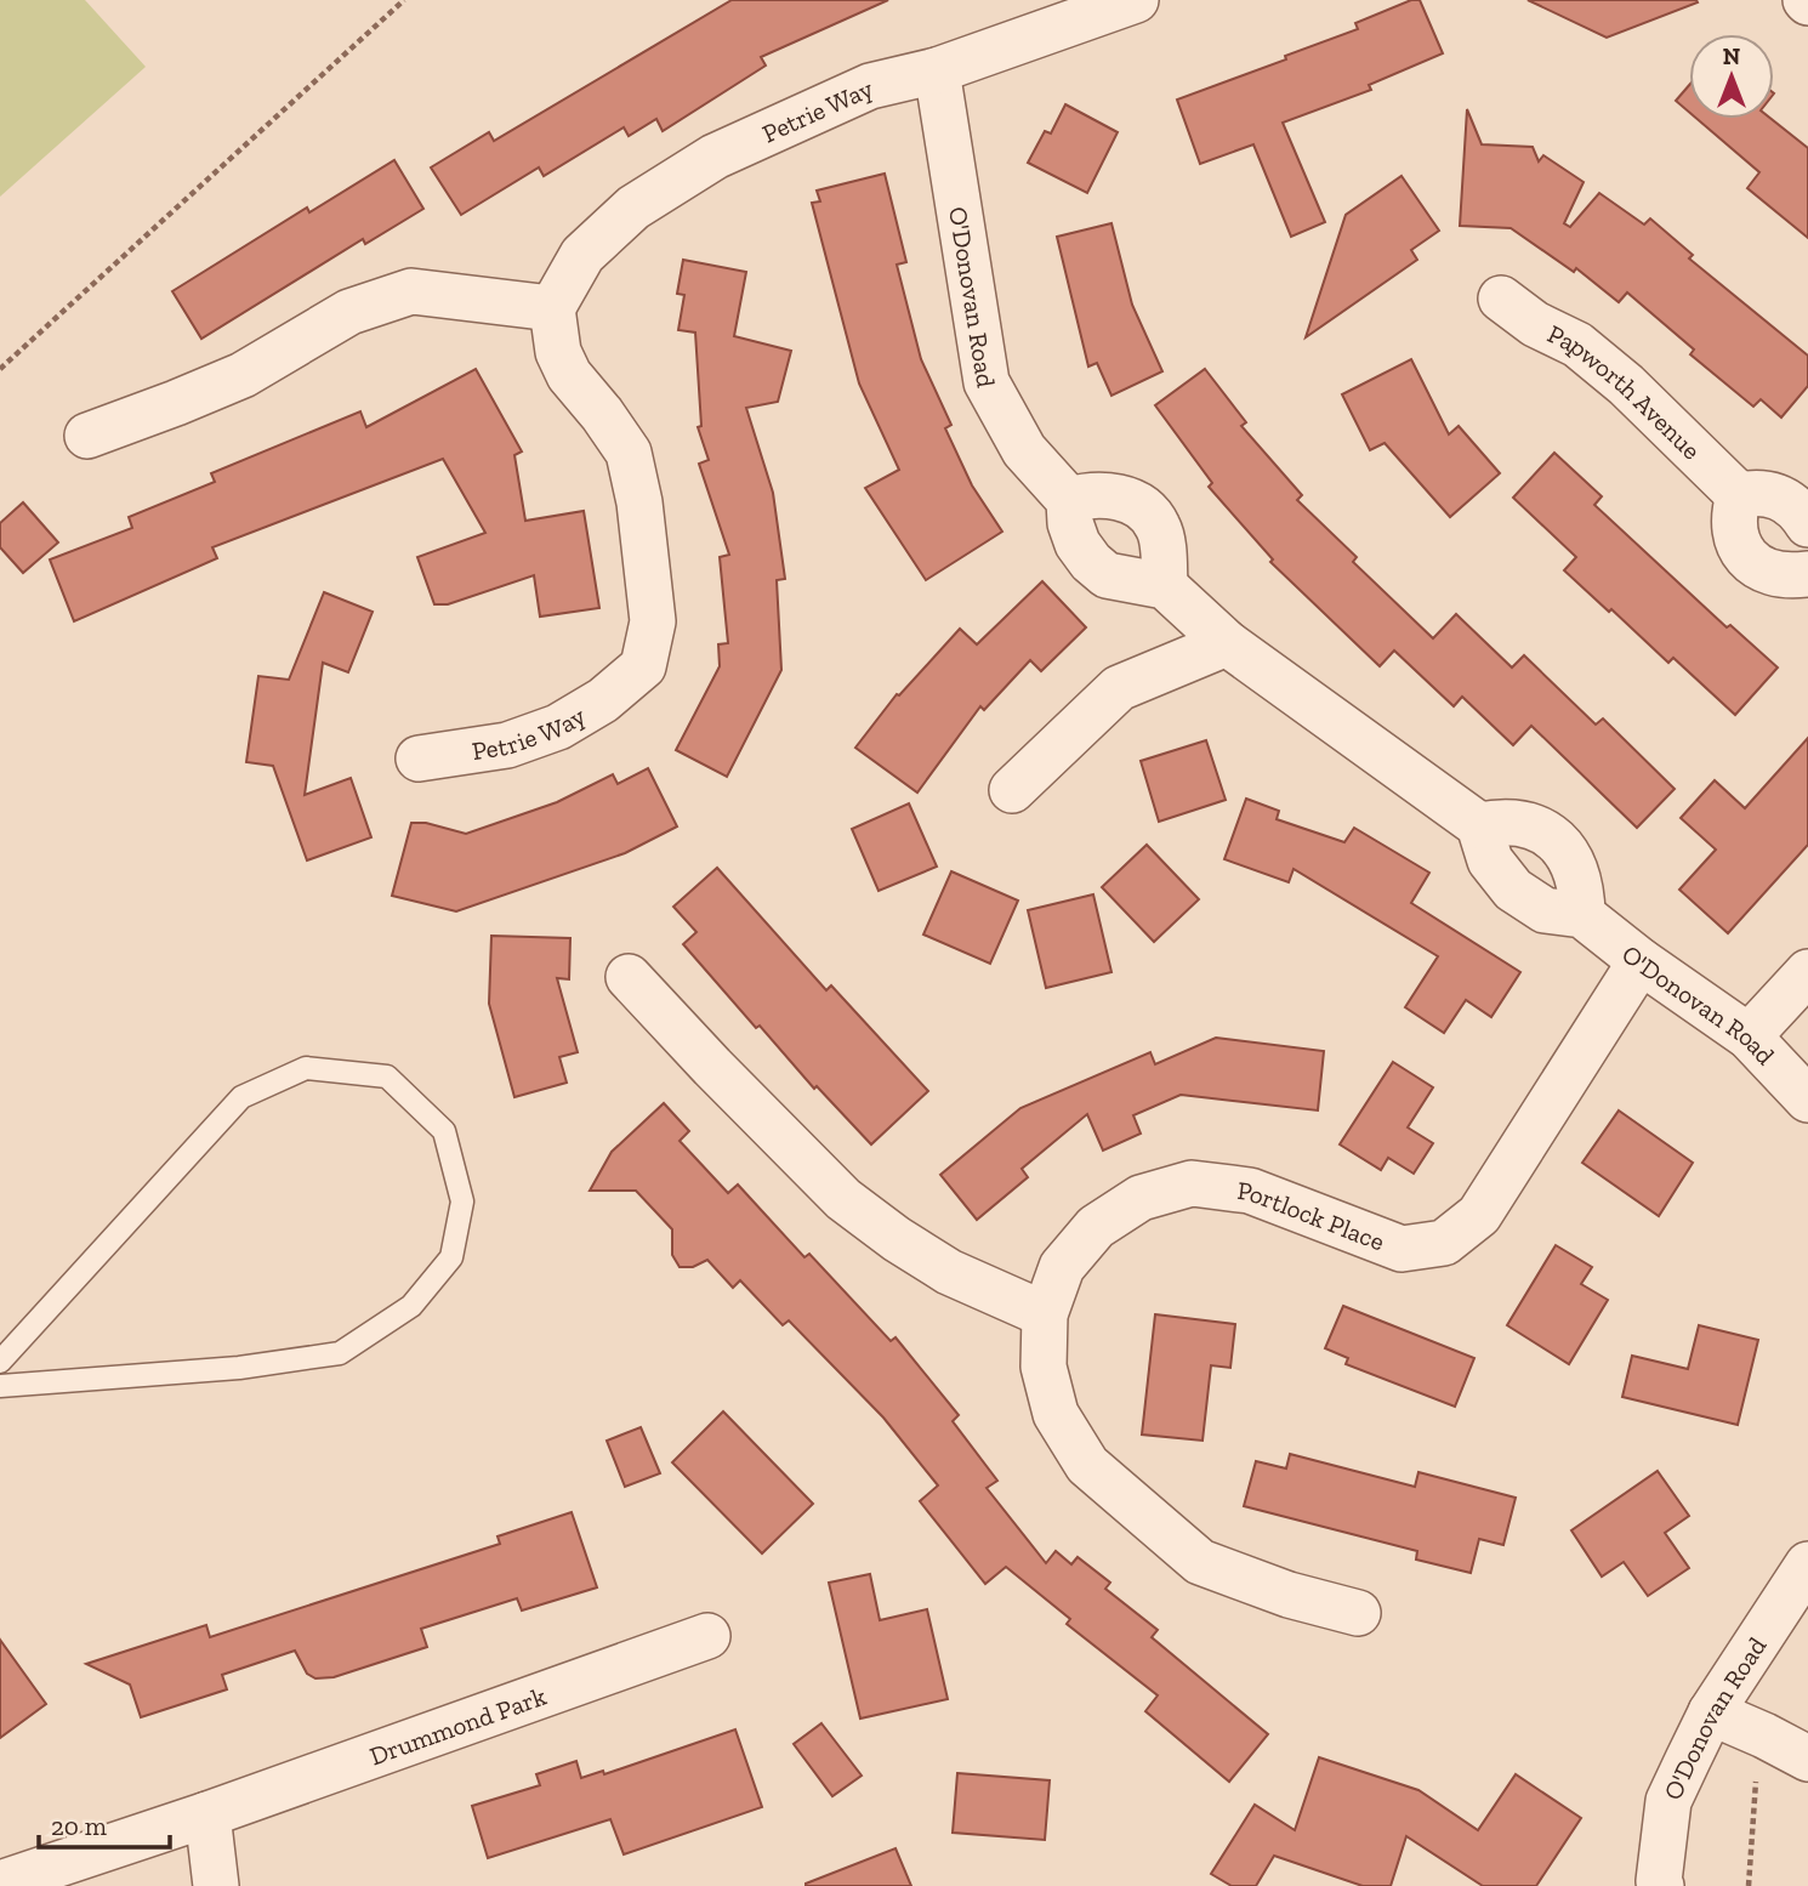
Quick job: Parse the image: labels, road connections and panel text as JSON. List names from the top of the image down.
{
  "streets": {
    "street": [
      "Petrie Way",
      "O'Donovan Road",
      "Papworth Avenue",
      "Portlock Place",
      "Drummond Park"
    ]
  },
  "crossings": [
    ["Petrie Way", "O'Donovan Road"],
    ["O'Donovan Road", "Portlock Place"]
  ],
  "scale_bar": "20 m",
  "north": "top"
}
